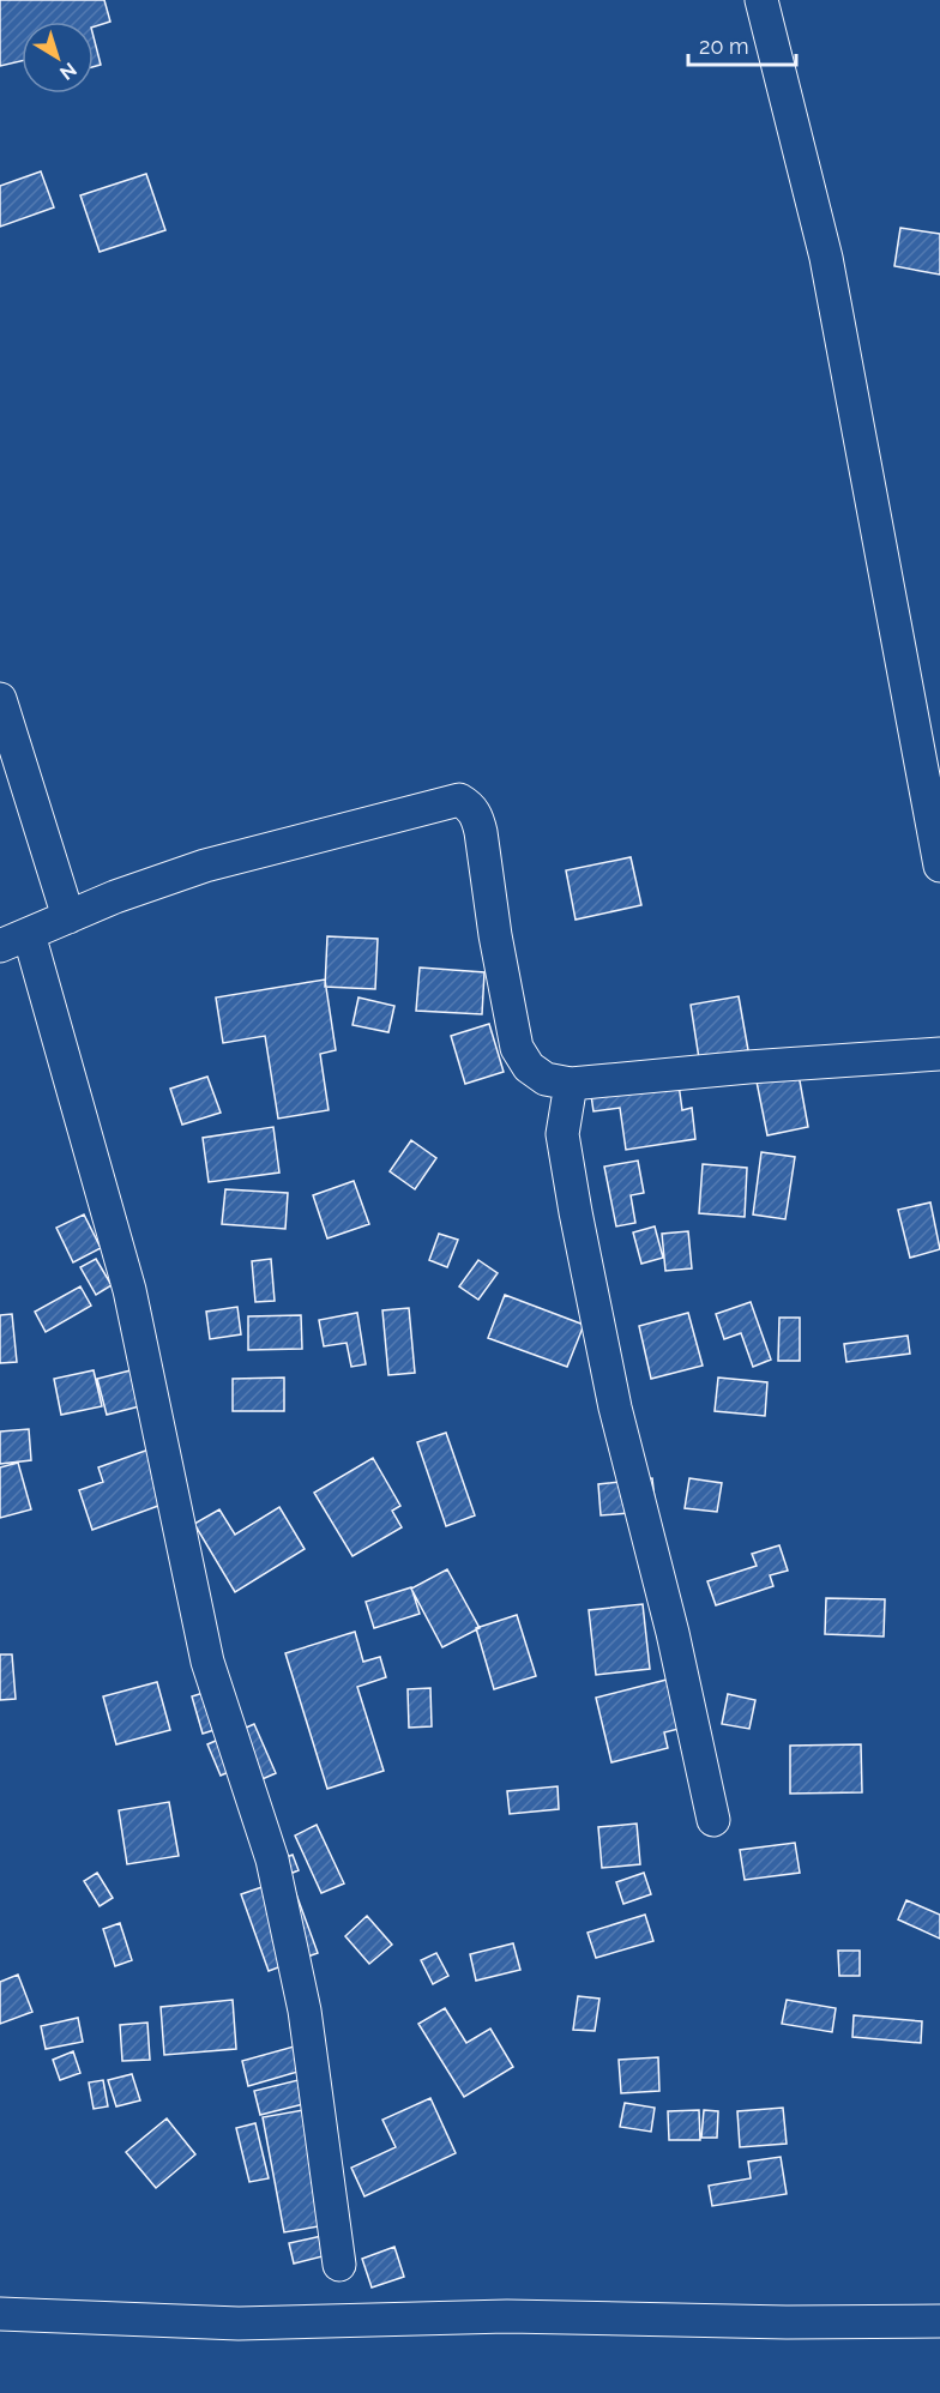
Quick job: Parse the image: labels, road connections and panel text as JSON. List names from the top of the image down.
{
  "scale_bar": "20 m",
  "north": "bottom right"
}
